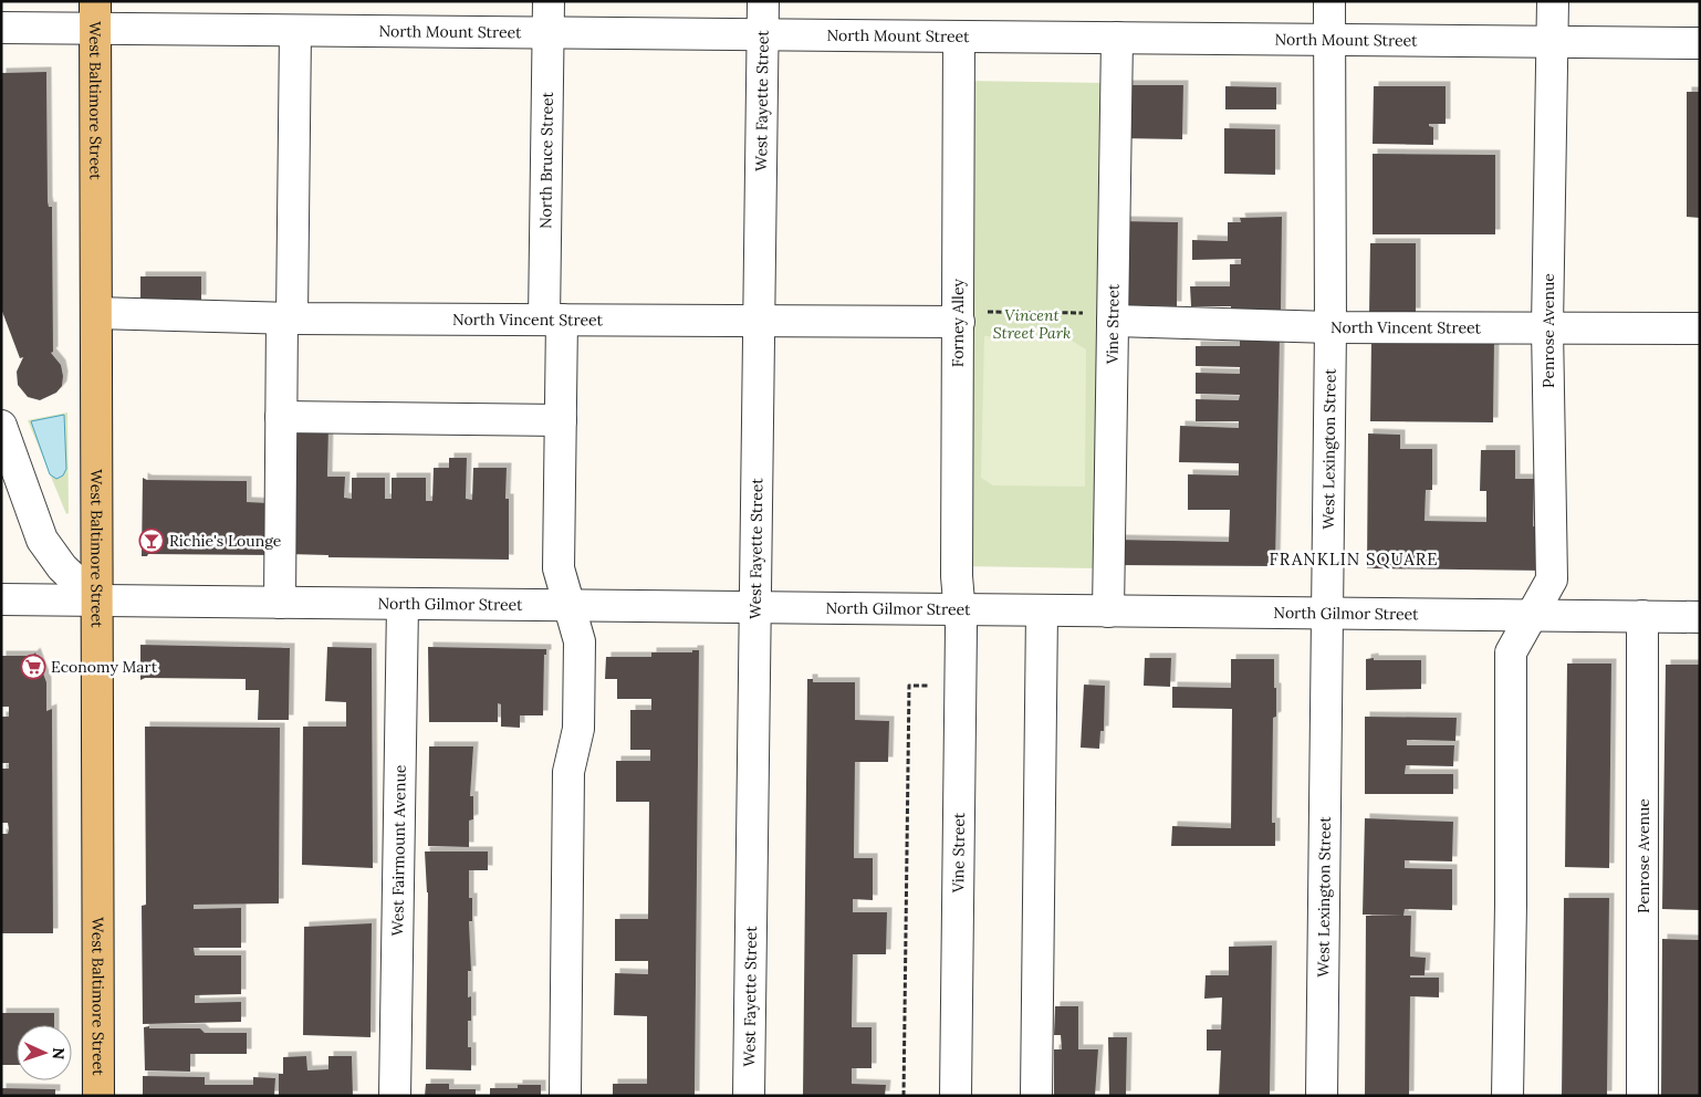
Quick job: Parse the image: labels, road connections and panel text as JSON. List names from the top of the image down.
{
  "streets": {
    "main road": ["West Baltimore Street"],
    "street": [
      "North Mount Street",
      "West Fayette Street",
      "North Bruce Street",
      "North Vincent Street",
      "Forney Alley",
      "Vine Street",
      "Penrose Avenue",
      "West Lexington Street",
      "North Gilmor Street",
      "West Fairmount Avenue"
    ]
  },
  "crossings": [
    ["North Mount Street", "West Baltimore Street"],
    ["North Mount Street", "West Fayette Street"],
    ["North Mount Street", "North Bruce Street"],
    ["North Mount Street", "Forney Alley"],
    ["North Mount Street", "Vine Street"],
    ["North Mount Street", "Penrose Avenue"],
    ["North Mount Street", "West Lexington Street"],
    ["West Baltimore Street", "North Vincent Street"],
    ["West Baltimore Street", "North Gilmor Street"],
    ["West Fayette Street", "North Vincent Street"],
    ["West Fayette Street", "North Gilmor Street"],
    ["North Bruce Street", "North Vincent Street"],
    ["North Bruce Street", "North Gilmor Street"],
    ["North Vincent Street", "Forney Alley"],
    ["North Vincent Street", "Vine Street"],
    ["North Vincent Street", "Penrose Avenue"],
    ["North Vincent Street", "West Lexington Street"],
    ["Forney Alley", "Vine Street"],
    ["Forney Alley", "North Gilmor Street"],
    ["Vine Street", "North Gilmor Street"],
    ["Penrose Avenue", "North Gilmor Street"],
    ["West Lexington Street", "North Gilmor Street"],
    ["North Gilmor Street", "West Fairmount Avenue"]
  ],
  "districts": ["FRANKLIN SQUARE"],
  "parks": ["Vincent Street Park"],
  "places": {
    "bar": ["Richie's Lounge"],
    "supermarket": ["Economy Mart"]
  },
  "north": "right"
}
